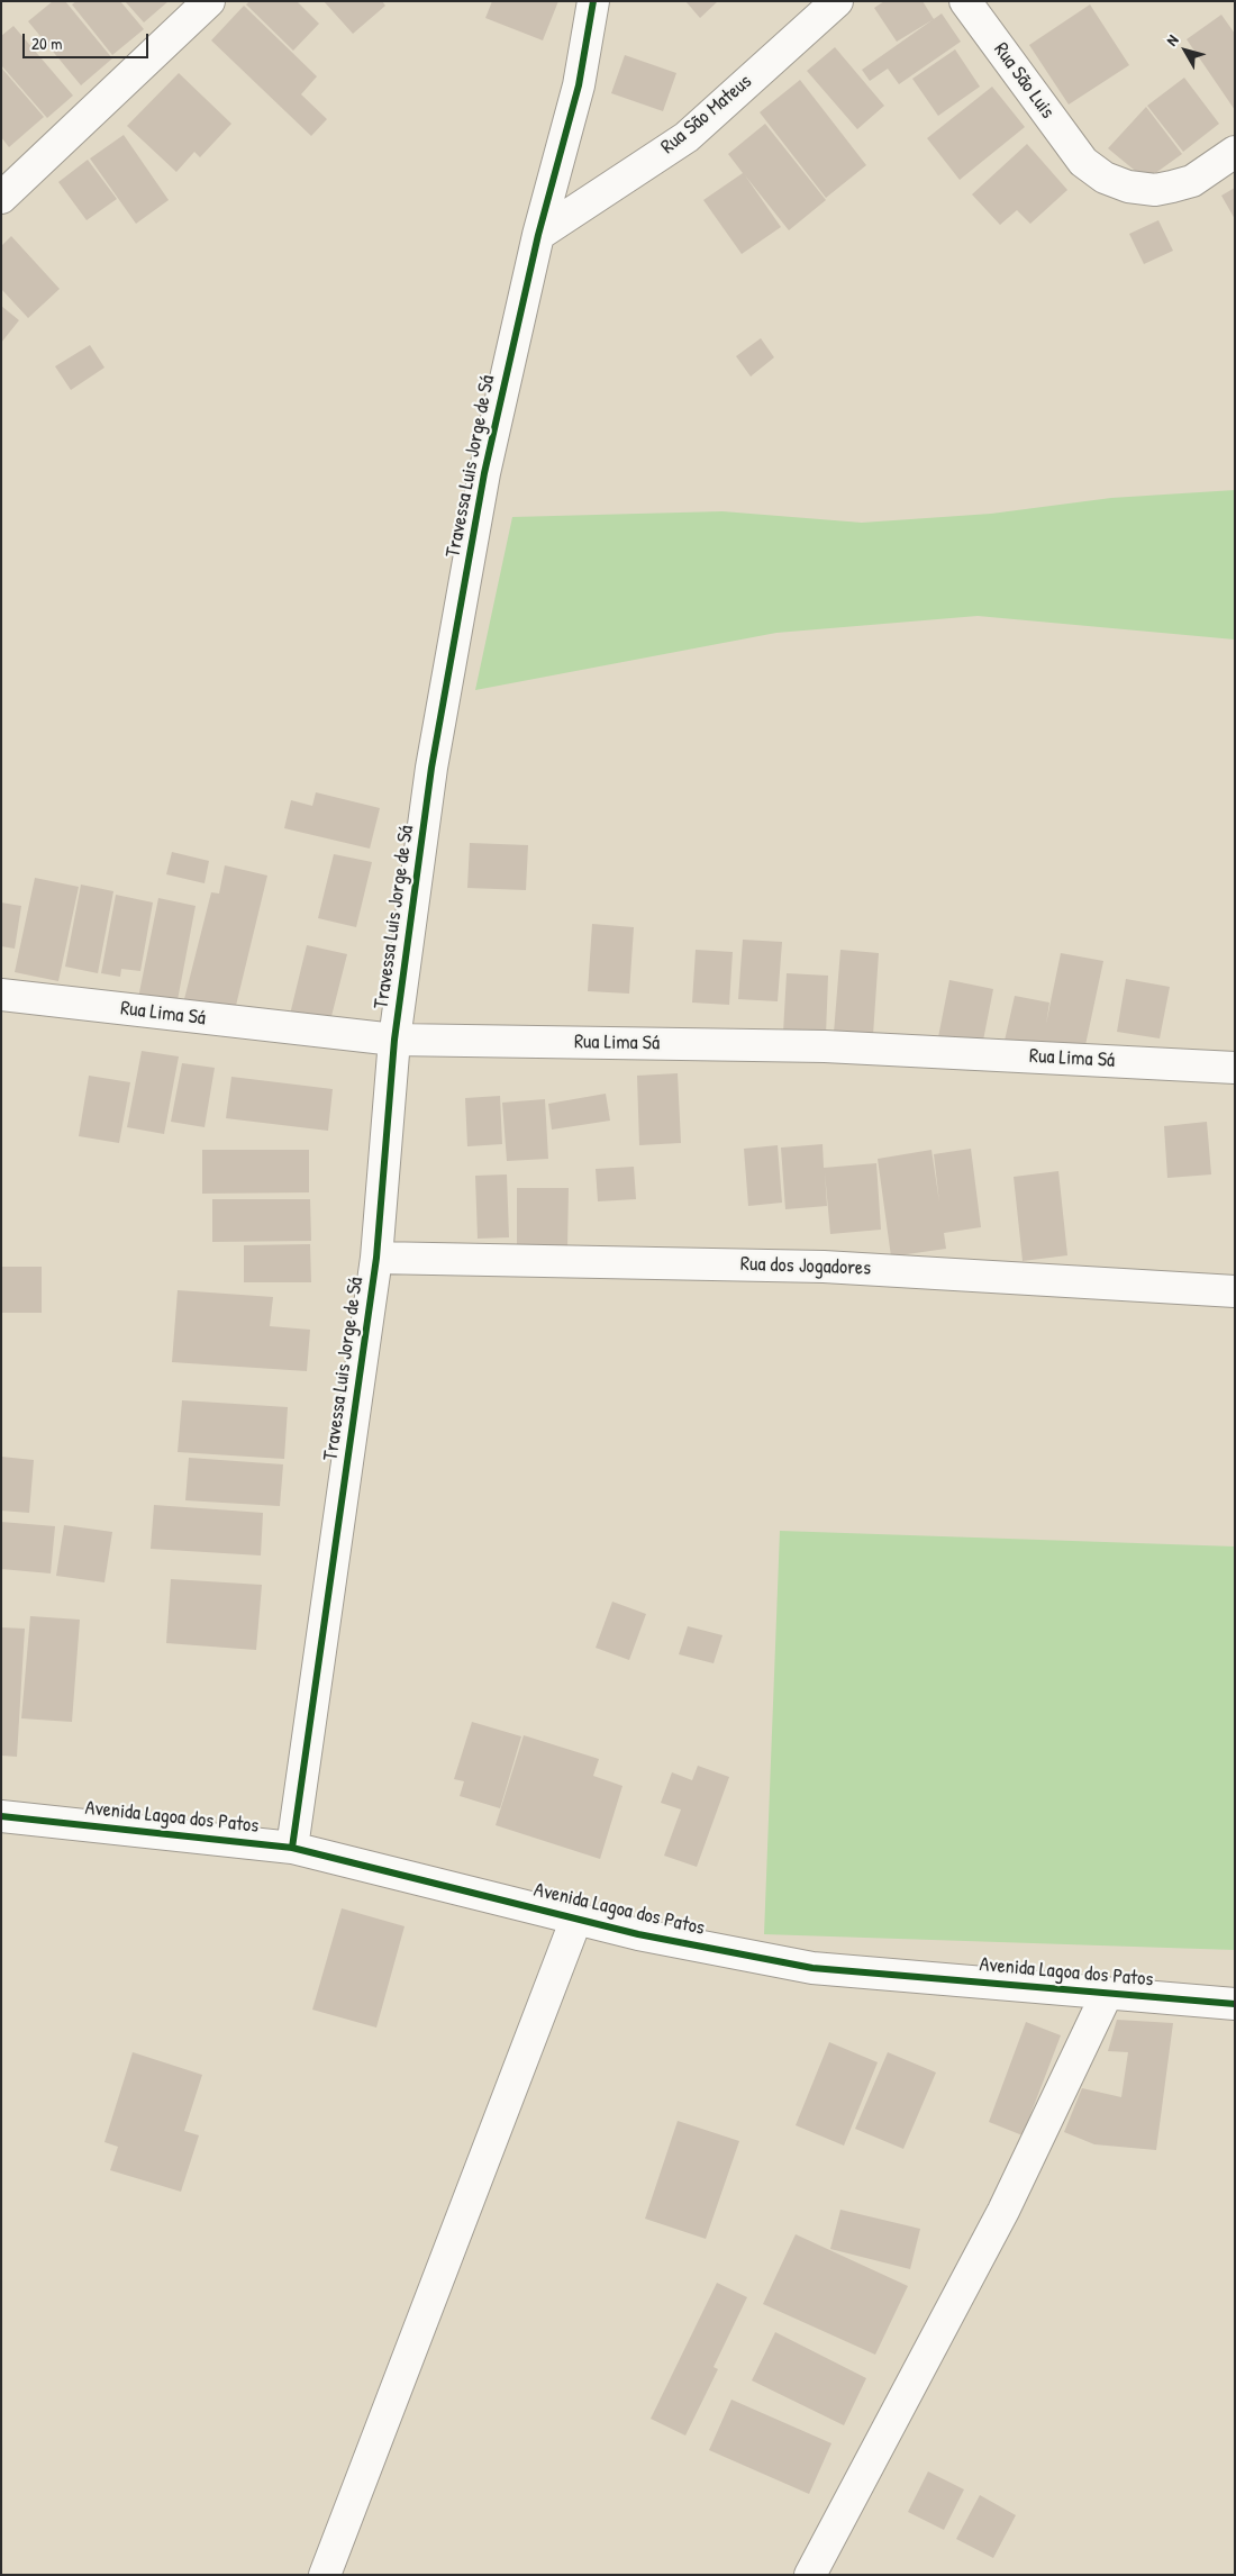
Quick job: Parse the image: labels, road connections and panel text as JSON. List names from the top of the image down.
{
  "streets": {
    "street": [
      "Rua São Luis",
      "Rua São Mateus",
      "Travessa Luis Jorge de Sá",
      "Rua Lima Sá",
      "Rua dos Jogadores",
      "Avenida Lagoa dos Patos"
    ]
  },
  "crossings": [
    ["Rua São Mateus", "Travessa Luis Jorge de Sá"],
    ["Travessa Luis Jorge de Sá", "Rua Lima Sá"],
    ["Travessa Luis Jorge de Sá", "Rua dos Jogadores"],
    ["Travessa Luis Jorge de Sá", "Avenida Lagoa dos Patos"]
  ],
  "scale_bar": "20 m",
  "north": "top left"
}
